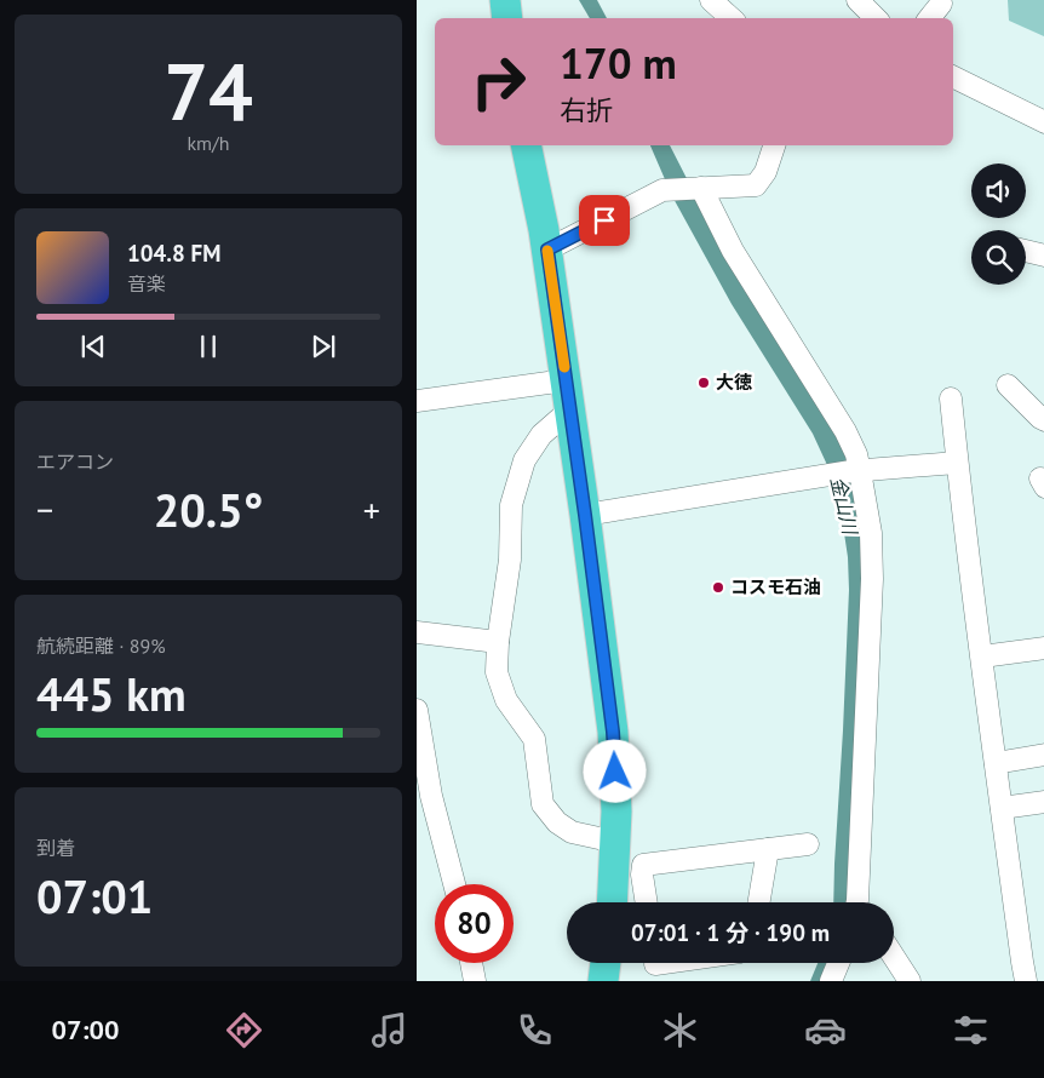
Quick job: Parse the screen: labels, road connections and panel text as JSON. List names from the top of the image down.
{
  "water": ["金山川"],
  "places": ["大徳", "コスモ石油"],
  "page": {
    "tile": [
      ["74", "km/h"],
      "エアコン",
      ["航続距離 · 89%", "445 km"],
      ["到着", "07:01"]
    ],
    "turn": ["170 m", "右折"],
    "song": ["104.8 FM", "音楽"],
    "heat": ["−", "20.5°", "+"],
    "limit": "80",
    "trip": "07:01 · 1 分 · 190 m",
    "tabs": "07:00"
  }
}
